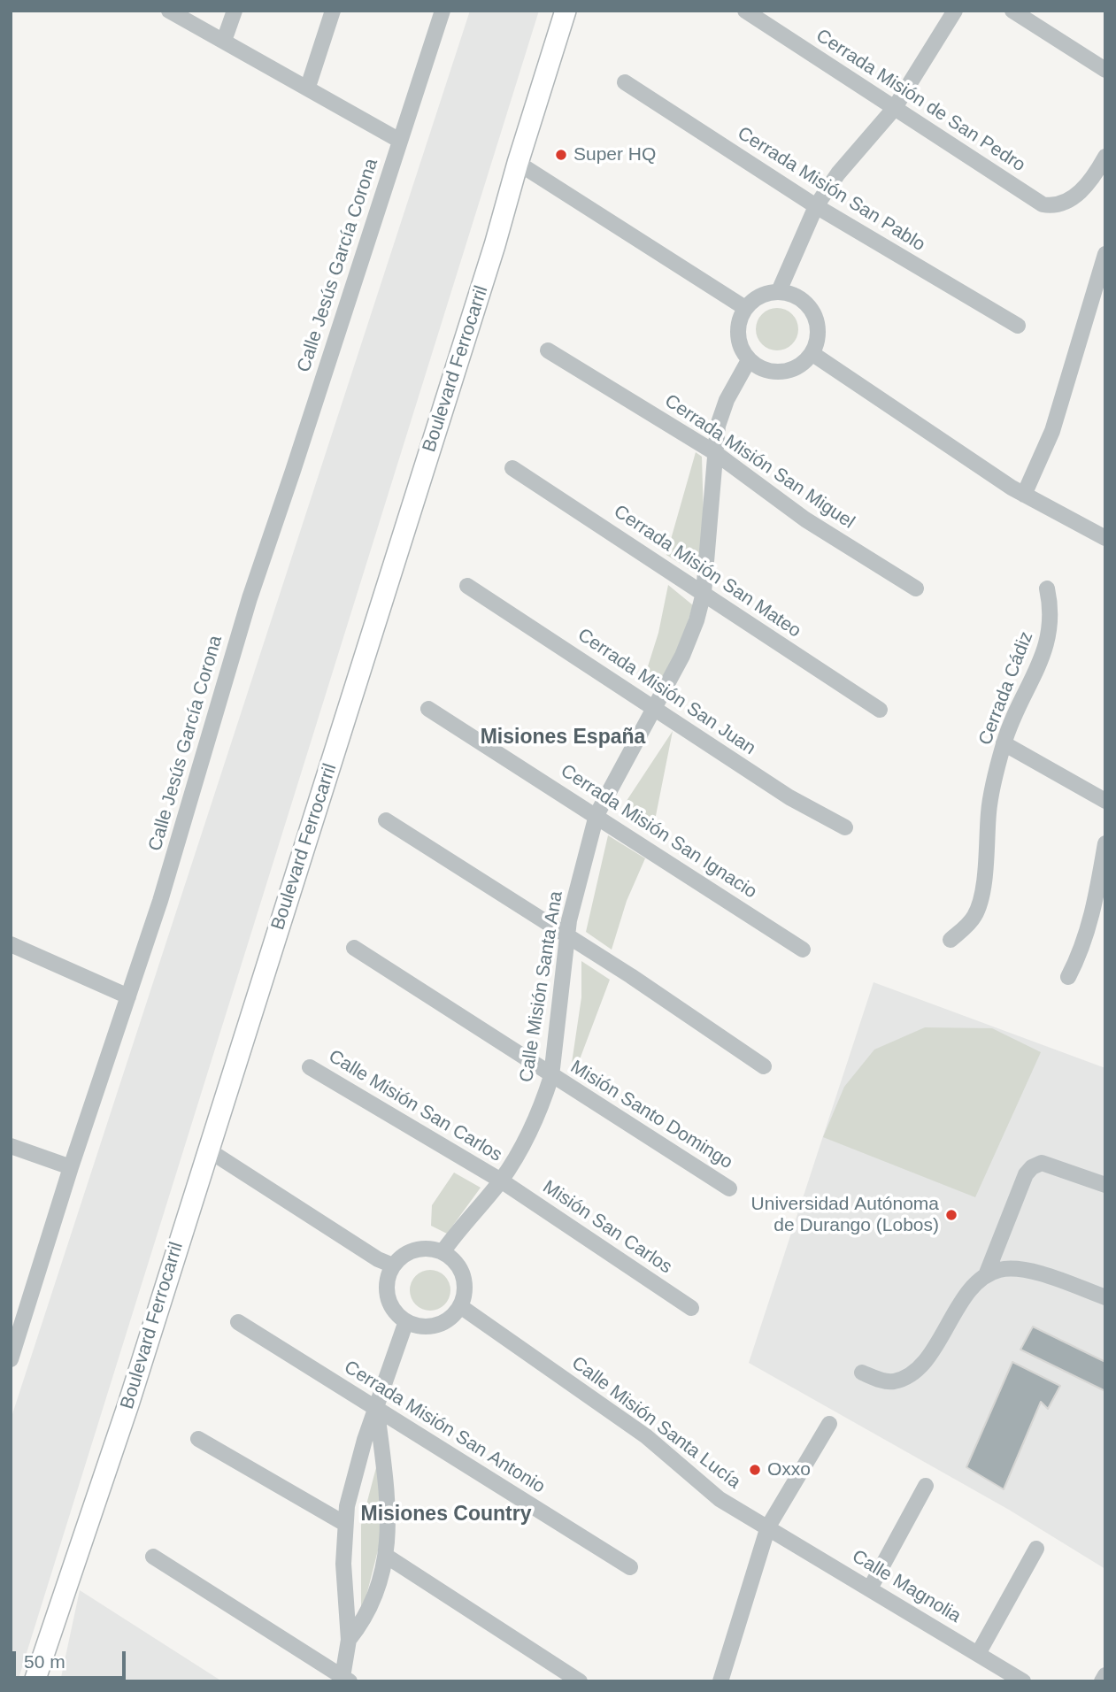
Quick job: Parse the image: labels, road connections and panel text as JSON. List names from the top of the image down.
{
  "streets": {
    "main road": ["Boulevard Ferrocarril"],
    "street": [
      "Cerrada Misión de San Pedro",
      "Cerrada Misión San Pablo",
      "Calle Jesús García Corona",
      "Cerrada Misión San Miguel",
      "Cerrada Misión San Mateo",
      "Cerrada Cádiz",
      "Cerrada Misión San Juan",
      "Cerrada Misión San Ignacio",
      "Calle Misión Santa Ana",
      "Calle Misión San Carlos",
      "Misión Santo Domingo",
      "Misión San Carlos",
      "Calle Misión Santa Lucía",
      "Cerrada Misión San Antonio",
      "Calle Magnolia"
    ]
  },
  "crossings": [
    ["Cerrada Misión San Miguel", "Calle Misión Santa Ana"],
    ["Cerrada Misión San Mateo", "Calle Misión Santa Ana"],
    ["Cerrada Misión San Juan", "Calle Misión Santa Ana"],
    ["Cerrada Misión San Ignacio", "Calle Misión Santa Ana"],
    ["Calle Misión Santa Ana", "Calle Misión San Carlos"],
    ["Calle Misión Santa Ana", "Misión Santo Domingo"],
    ["Calle Misión Santa Ana", "Misión San Carlos"],
    ["Calle Misión Santa Ana", "Calle Misión Santa Lucía"],
    ["Calle Misión San Carlos", "Misión San Carlos"],
    ["Calle Misión Santa Lucía", "Calle Magnolia"]
  ],
  "districts": ["Misiones España", "Misiones Country"],
  "places": ["Super HQ", "Universidad Autónoma de Durango (Lobos)", "Oxxo"],
  "scale_bar": "50 m"
}
